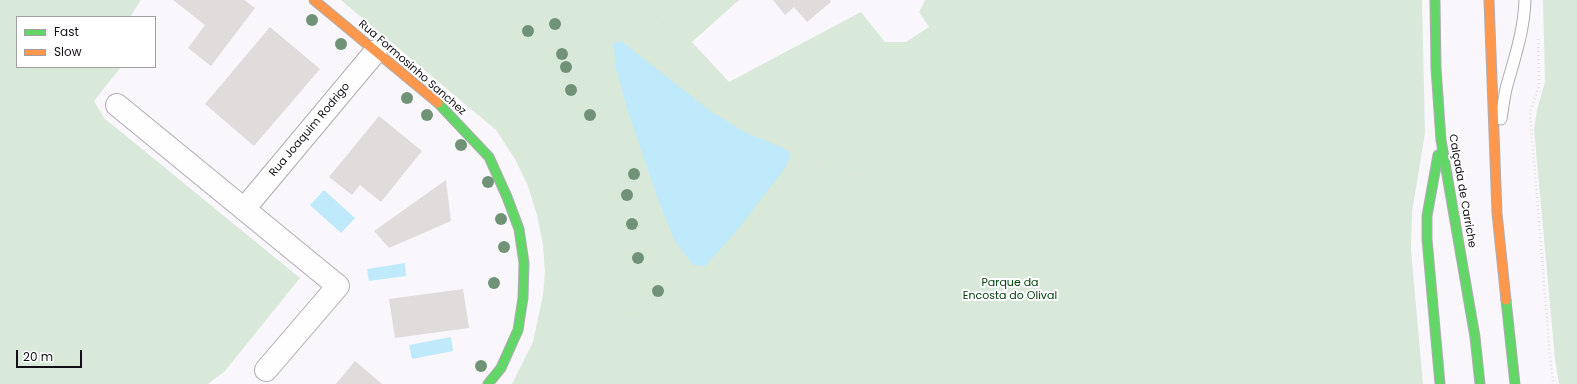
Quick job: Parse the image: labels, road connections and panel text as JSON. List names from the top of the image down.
{
  "streets": {
    "main road": ["Rua Formosinho Sanchez", "Calçada de Carriche"],
    "street": ["Rua Joaquim Rodrigo"]
  },
  "crossings": [
    ["Rua Formosinho Sanchez", "Rua Joaquim Rodrigo"]
  ],
  "parks": ["Parque da Encosta do Olival"],
  "legend": ["Fast", "Slow"],
  "scale_bar": "20 m"
}
